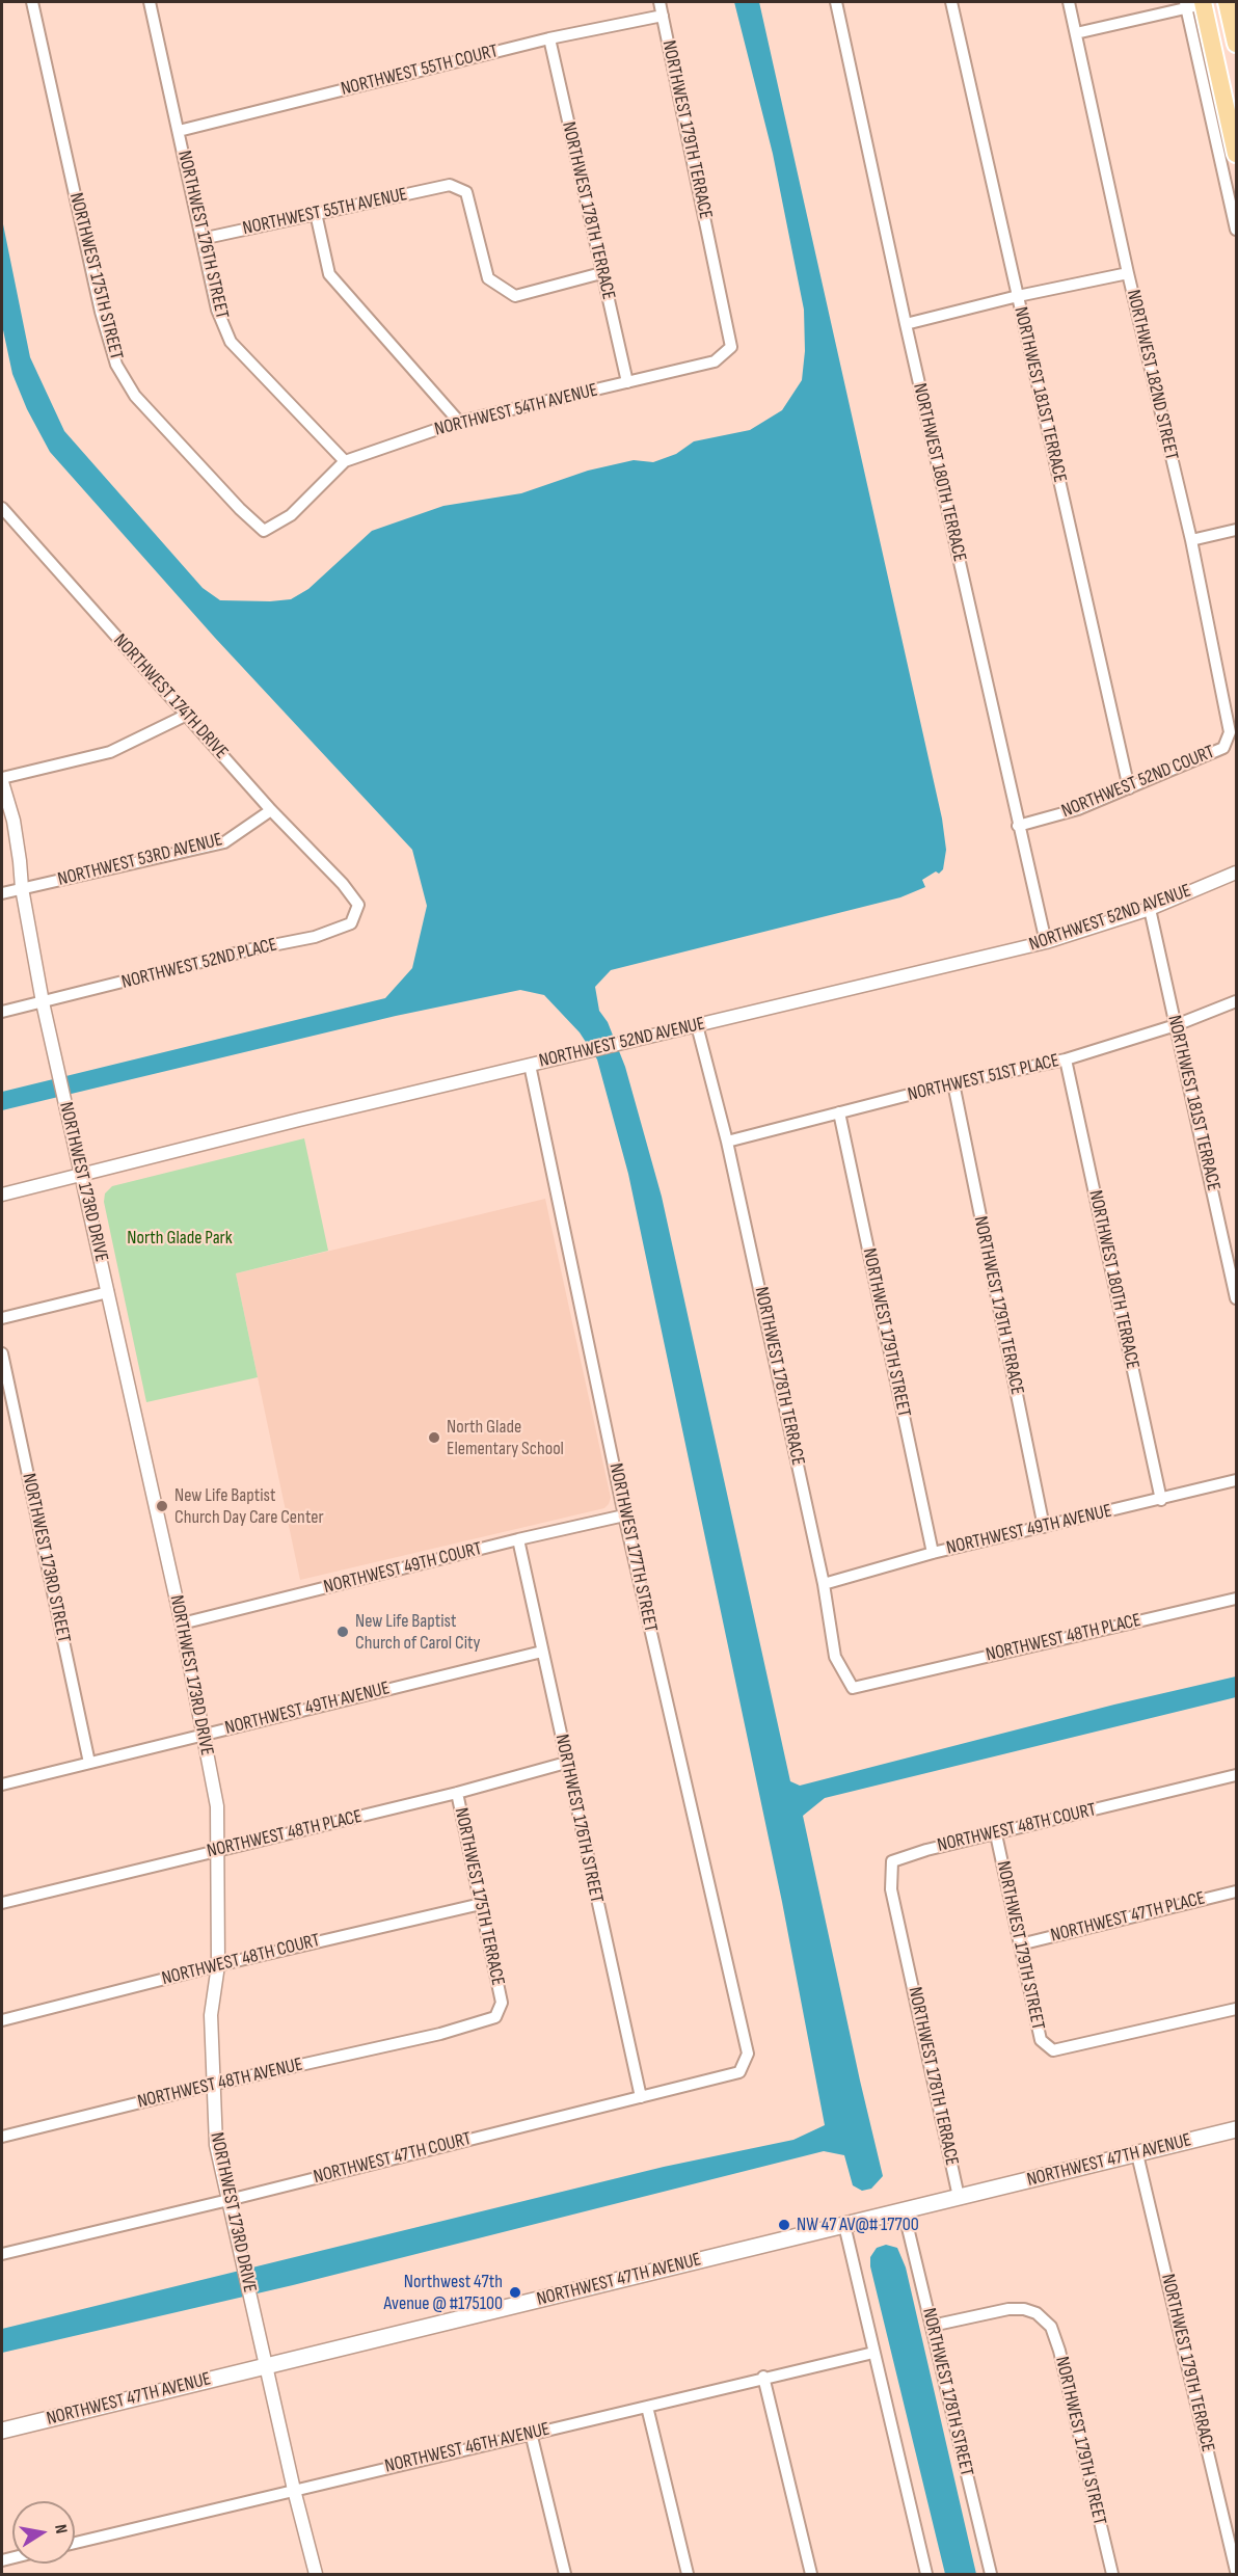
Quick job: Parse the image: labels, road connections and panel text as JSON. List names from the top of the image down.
{
  "streets": {
    "main road": ["NORTHWEST 47TH AVENUE"],
    "street": [
      "NORTHWEST 55TH COURT",
      "NORTHWEST 179TH TERRACE",
      "NORTHWEST 178TH TERRACE",
      "NORTHWEST 55TH AVENUE",
      "NORTHWEST 176TH STREET",
      "NORTHWEST 175TH STREET",
      "NORTHWEST 182ND STREET",
      "NORTHWEST 181ST TERRACE",
      "NORTHWEST 54TH AVENUE",
      "NORTHWEST 180TH TERRACE",
      "NORTHWEST 174TH DRIVE",
      "NORTHWEST 52ND COURT",
      "NORTHWEST 53RD AVENUE",
      "NORTHWEST 52ND AVENUE",
      "NORTHWEST 52ND PLACE",
      "NORTHWEST 51ST PLACE",
      "NORTHWEST 173RD DRIVE",
      "NORTHWEST 179TH STREET",
      "NORTHWEST 49TH AVENUE",
      "NORTHWEST 177TH STREET",
      "NORTHWEST 173RD STREET",
      "NORTHWEST 49TH COURT",
      "NORTHWEST 48TH PLACE",
      "NORTHWEST 48TH COURT",
      "NORTHWEST 175TH TERRACE",
      "NORTHWEST 47TH PLACE",
      "NORTHWEST 48TH AVENUE",
      "NORTHWEST 47TH COURT",
      "NORTHWEST 178TH STREET",
      "NORTHWEST 46TH AVENUE"
    ]
  },
  "crossings": [
    ["NORTHWEST 55TH COURT", "NORTHWEST 179TH TERRACE"],
    ["NORTHWEST 55TH COURT", "NORTHWEST 178TH TERRACE"],
    ["NORTHWEST 55TH COURT", "NORTHWEST 176TH STREET"],
    ["NORTHWEST 179TH TERRACE", "NORTHWEST 54TH AVENUE"],
    ["NORTHWEST 179TH TERRACE", "NORTHWEST 51ST PLACE"],
    ["NORTHWEST 179TH TERRACE", "NORTHWEST 49TH AVENUE"],
    ["NORTHWEST 179TH TERRACE", "NORTHWEST 47TH AVENUE"],
    ["NORTHWEST 178TH TERRACE", "NORTHWEST 55TH AVENUE"],
    ["NORTHWEST 178TH TERRACE", "NORTHWEST 54TH AVENUE"],
    ["NORTHWEST 178TH TERRACE", "NORTHWEST 52ND AVENUE"],
    ["NORTHWEST 178TH TERRACE", "NORTHWEST 51ST PLACE"],
    ["NORTHWEST 178TH TERRACE", "NORTHWEST 49TH AVENUE"],
    ["NORTHWEST 178TH TERRACE", "NORTHWEST 48TH PLACE"],
    ["NORTHWEST 178TH TERRACE", "NORTHWEST 48TH COURT"],
    ["NORTHWEST 178TH TERRACE", "NORTHWEST 47TH AVENUE"],
    ["NORTHWEST 55TH AVENUE", "NORTHWEST 176TH STREET"],
    ["NORTHWEST 176TH STREET", "NORTHWEST 54TH AVENUE"],
    ["NORTHWEST 176TH STREET", "NORTHWEST 49TH AVENUE"],
    ["NORTHWEST 176TH STREET", "NORTHWEST 49TH COURT"],
    ["NORTHWEST 176TH STREET", "NORTHWEST 48TH PLACE"],
    ["NORTHWEST 176TH STREET", "NORTHWEST 47TH COURT"],
    ["NORTHWEST 175TH STREET", "NORTHWEST 54TH AVENUE"],
    ["NORTHWEST 182ND STREET", "NORTHWEST 52ND COURT"],
    ["NORTHWEST 181ST TERRACE", "NORTHWEST 52ND COURT"],
    ["NORTHWEST 181ST TERRACE", "NORTHWEST 52ND AVENUE"],
    ["NORTHWEST 181ST TERRACE", "NORTHWEST 51ST PLACE"],
    ["NORTHWEST 180TH TERRACE", "NORTHWEST 52ND COURT"],
    ["NORTHWEST 180TH TERRACE", "NORTHWEST 52ND AVENUE"],
    ["NORTHWEST 180TH TERRACE", "NORTHWEST 51ST PLACE"],
    ["NORTHWEST 180TH TERRACE", "NORTHWEST 49TH AVENUE"],
    ["NORTHWEST 174TH DRIVE", "NORTHWEST 53RD AVENUE"],
    ["NORTHWEST 174TH DRIVE", "NORTHWEST 52ND PLACE"],
    ["NORTHWEST 53RD AVENUE", "NORTHWEST 173RD DRIVE"],
    ["NORTHWEST 52ND AVENUE", "NORTHWEST 173RD DRIVE"],
    ["NORTHWEST 52ND AVENUE", "NORTHWEST 177TH STREET"],
    ["NORTHWEST 52ND PLACE", "NORTHWEST 173RD DRIVE"],
    ["NORTHWEST 51ST PLACE", "NORTHWEST 179TH STREET"],
    ["NORTHWEST 173RD DRIVE", "NORTHWEST 49TH AVENUE"],
    ["NORTHWEST 173RD DRIVE", "NORTHWEST 49TH COURT"],
    ["NORTHWEST 173RD DRIVE", "NORTHWEST 48TH PLACE"],
    ["NORTHWEST 173RD DRIVE", "NORTHWEST 48TH COURT"],
    ["NORTHWEST 173RD DRIVE", "NORTHWEST 48TH AVENUE"],
    ["NORTHWEST 173RD DRIVE", "NORTHWEST 47TH COURT"],
    ["NORTHWEST 173RD DRIVE", "NORTHWEST 47TH AVENUE"],
    ["NORTHWEST 173RD DRIVE", "NORTHWEST 46TH AVENUE"],
    ["NORTHWEST 179TH STREET", "NORTHWEST 49TH AVENUE"],
    ["NORTHWEST 179TH STREET", "NORTHWEST 48TH COURT"],
    ["NORTHWEST 179TH STREET", "NORTHWEST 47TH PLACE"],
    ["NORTHWEST 179TH STREET", "NORTHWEST 178TH STREET"],
    ["NORTHWEST 49TH AVENUE", "NORTHWEST 173RD STREET"],
    ["NORTHWEST 177TH STREET", "NORTHWEST 49TH COURT"],
    ["NORTHWEST 177TH STREET", "NORTHWEST 47TH COURT"],
    ["NORTHWEST 48TH PLACE", "NORTHWEST 175TH TERRACE"],
    ["NORTHWEST 48TH COURT", "NORTHWEST 175TH TERRACE"],
    ["NORTHWEST 175TH TERRACE", "NORTHWEST 48TH AVENUE"],
    ["NORTHWEST 47TH AVENUE", "NORTHWEST 178TH STREET"]
  ],
  "parks": ["North Glade Park"],
  "places": [
    "North Glade Elementary School",
    "New Life Baptist Church Day Care Center",
    "New Life Baptist Church of Carol City",
    "NW 47 AV@# 17700",
    "Northwest 47th Avenue @ #175100"
  ],
  "north": "right"
}
